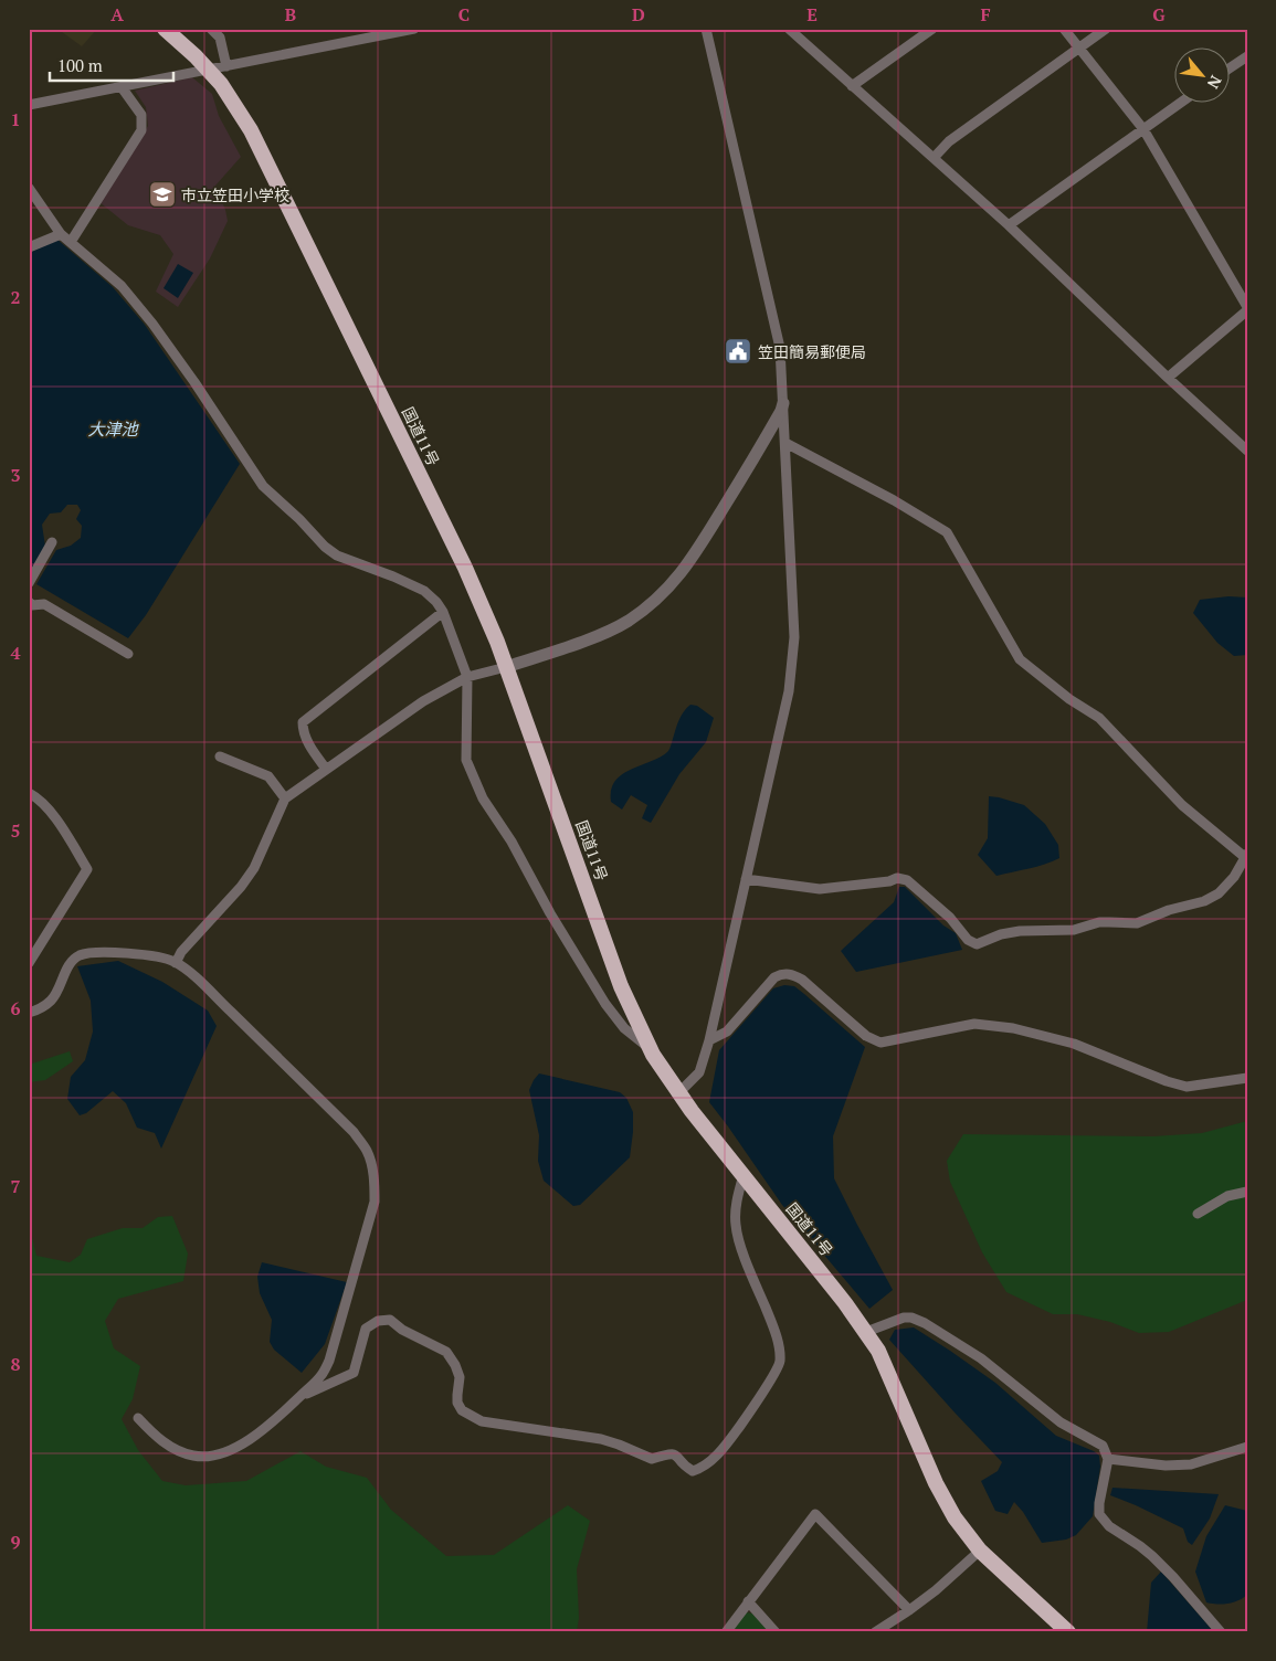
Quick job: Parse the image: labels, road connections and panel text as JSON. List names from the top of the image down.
{
  "streets": {
    "highway": ["国道11号"]
  },
  "water": ["大津池"],
  "places": {
    "school or university": ["市立笠田小学校"],
    "public building": ["笠田簡易郵便局"]
  },
  "scale_bar": "100 m",
  "north": "bottom right",
  "grid": {
    "columns": [
      "A",
      "B",
      "C",
      "D",
      "E",
      "F",
      "G"
    ],
    "rows": [
      "1",
      "2",
      "3",
      "4",
      "5",
      "6",
      "7",
      "8",
      "9"
    ]
  }
}
